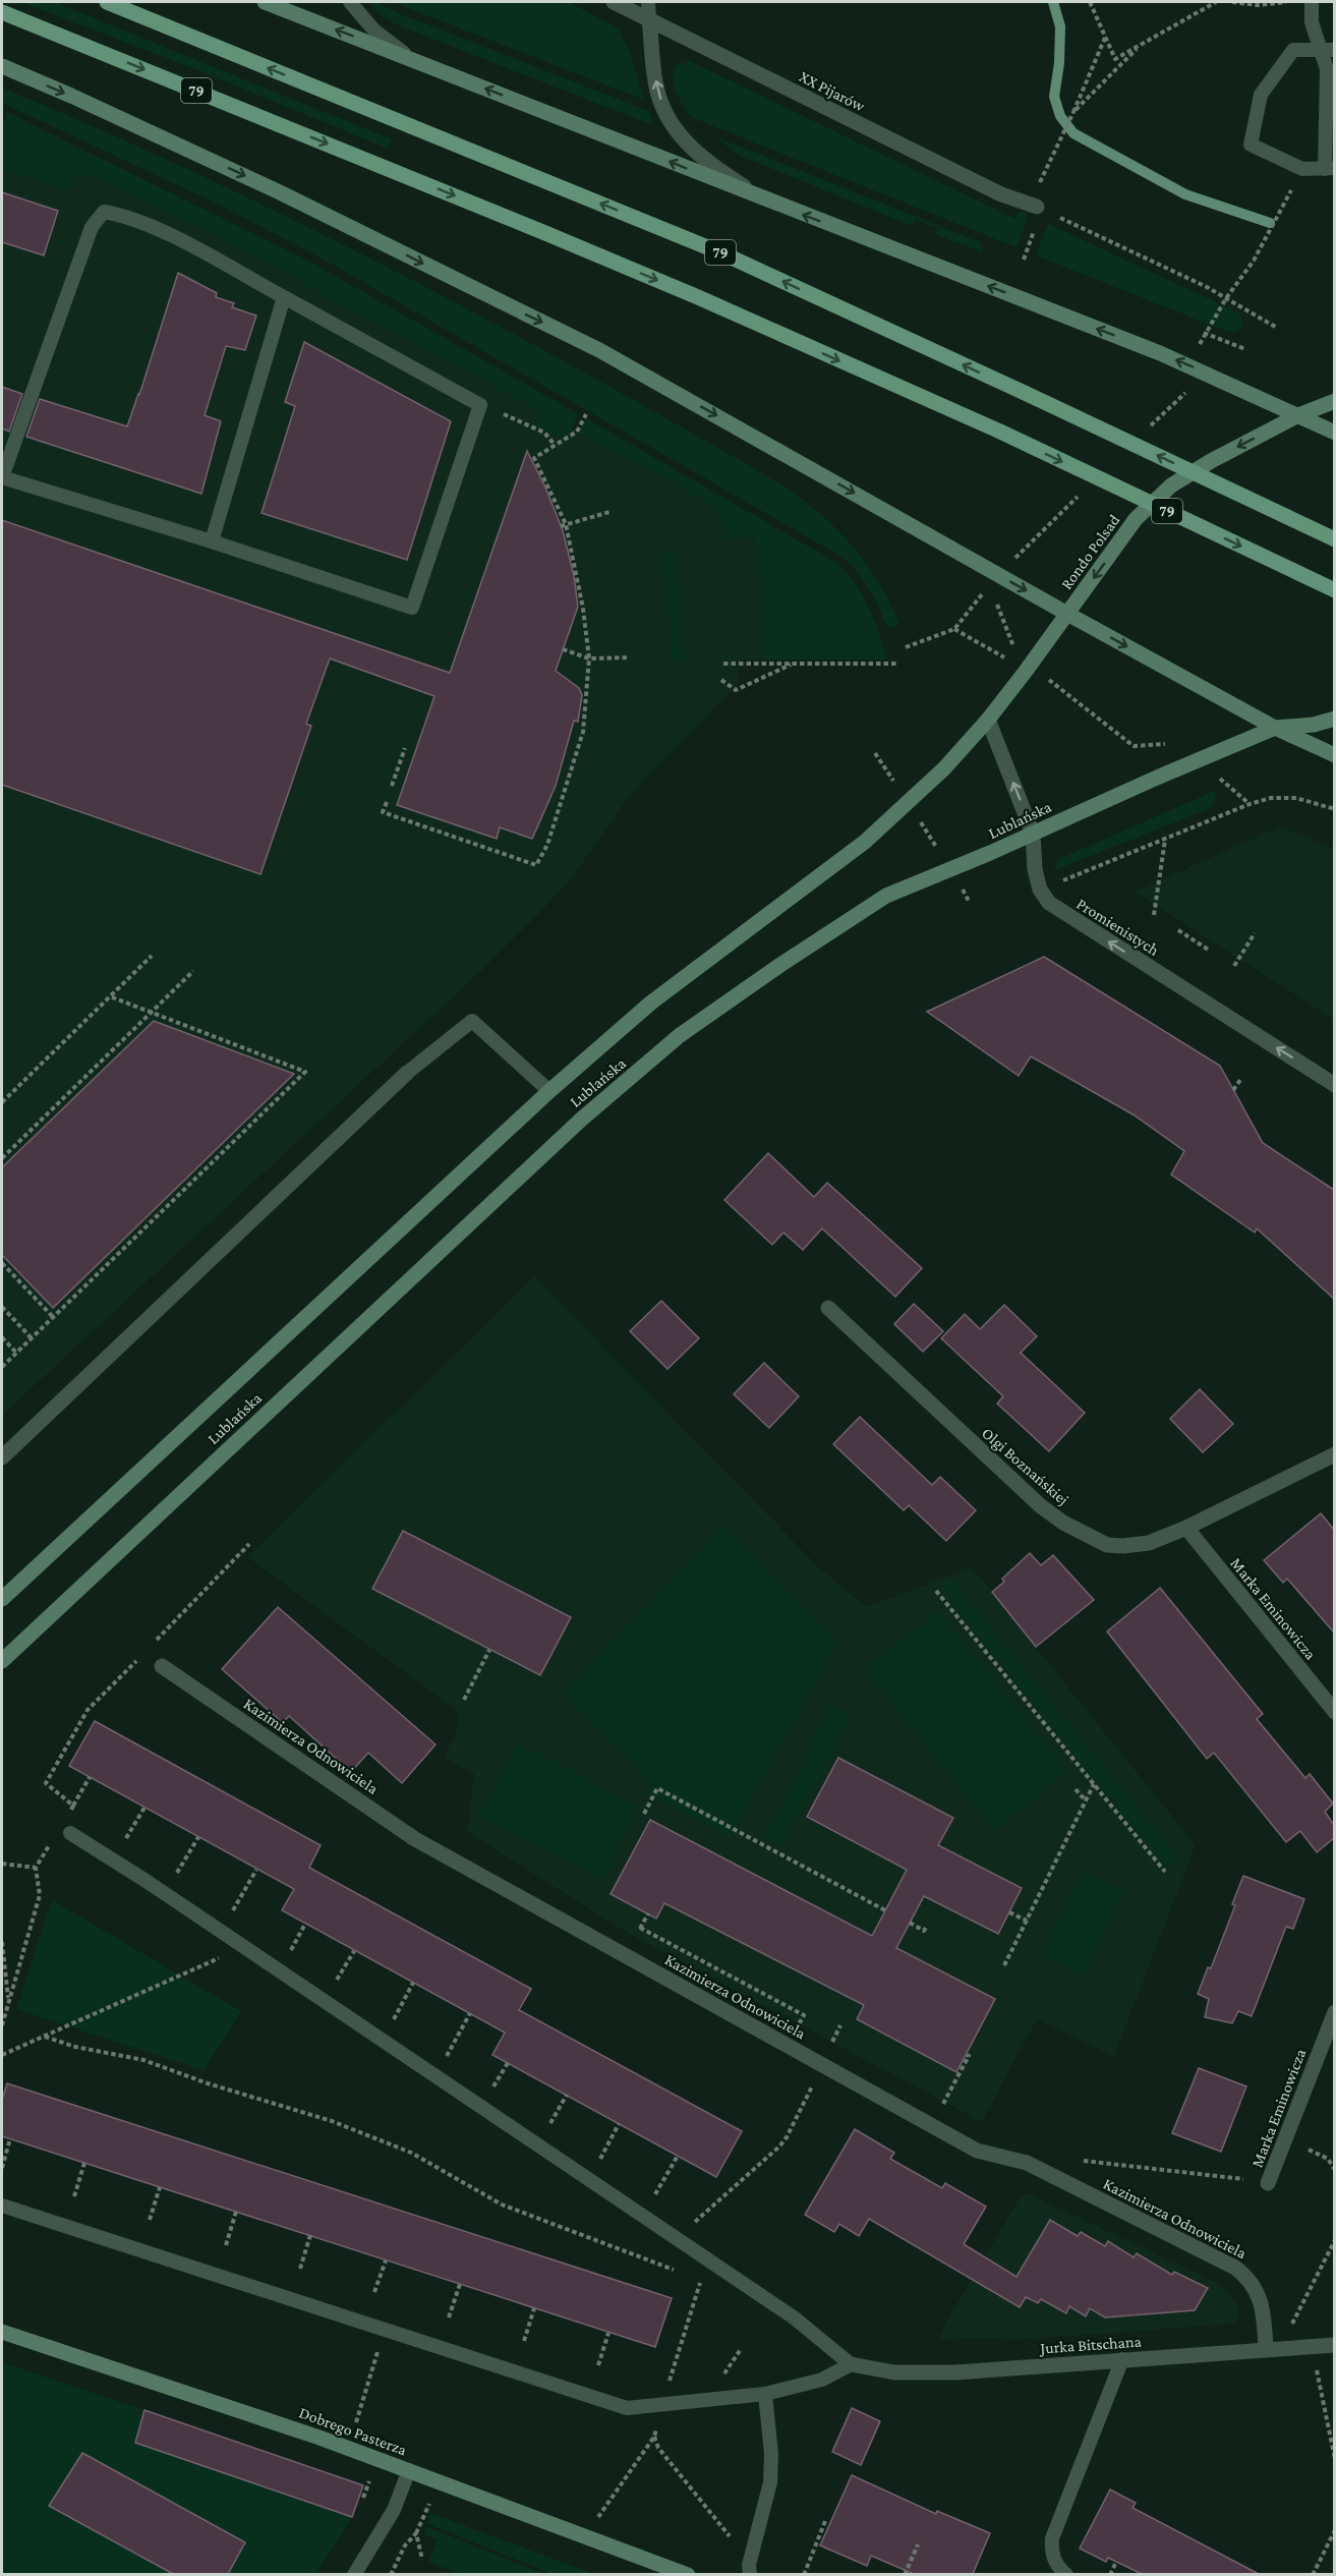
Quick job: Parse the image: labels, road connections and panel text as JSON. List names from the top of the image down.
{
  "streets": {
    "main road": ["79"],
    "street": [
      "XX Pijarów",
      "Rondo Polsad",
      "Lublańska",
      "Promienistych",
      "Olgi Boznańskiej",
      "Marka Eminowicza",
      "Kazimierza Odnowiciela",
      "Jurka Bitschana",
      "Dobrego Pasterza"
    ]
  },
  "crossings": [
    ["Rondo Polsad", "Lublańska"],
    ["Lublańska", "Promienistych"],
    ["Olgi Boznańskiej", "Marka Eminowicza"],
    ["Kazimierza Odnowiciela", "Jurka Bitschana"]
  ],
  "one_way": ["Promienistych"]
}
